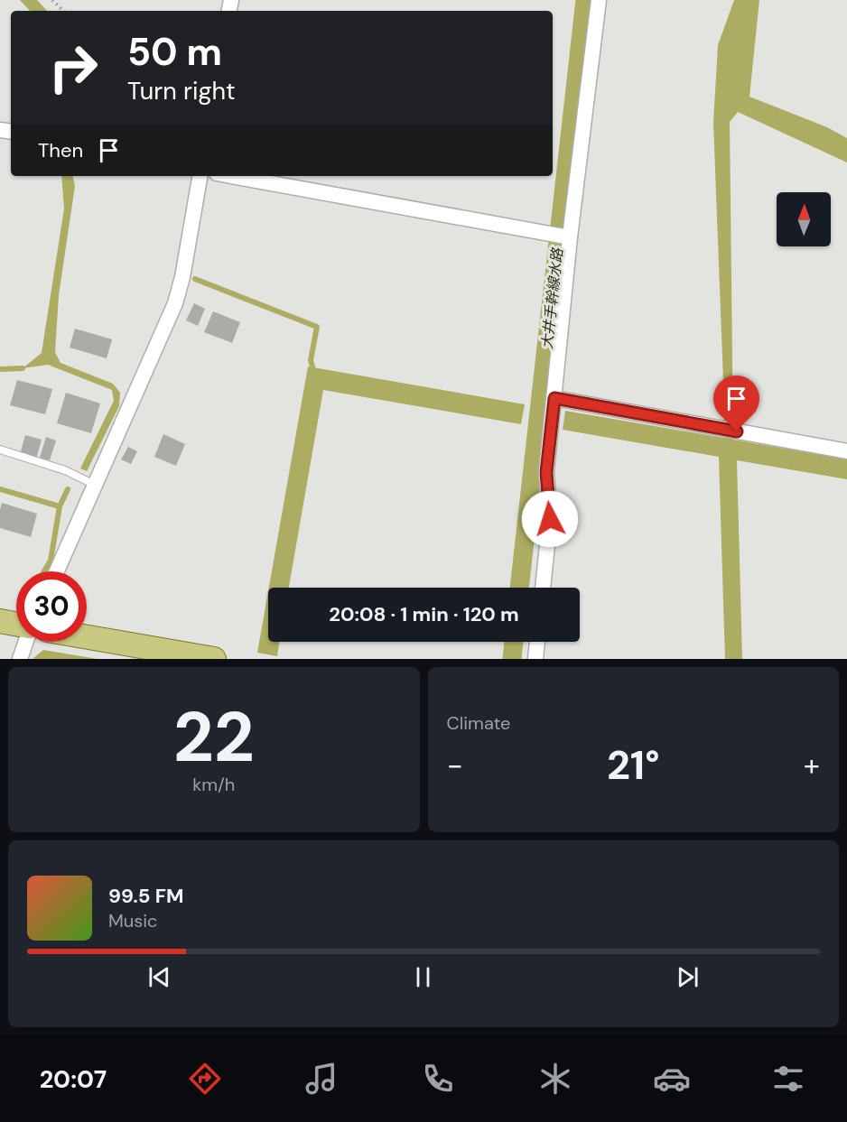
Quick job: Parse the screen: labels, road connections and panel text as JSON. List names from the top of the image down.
{
  "water": ["大井手幹線水路"],
  "north": "top",
  "page": {
    "turn": ["50 m", "Turn right"],
    "then": "Then",
    "limit": "30",
    "trip": "20:08 · 1 min · 120 m",
    "tile": [
      ["22", "km/h"],
      "Climate"
    ],
    "heat": ["−", "21°", "+"],
    "song": ["99.5 FM", "Music"],
    "tabs": "20:07"
  }
}
